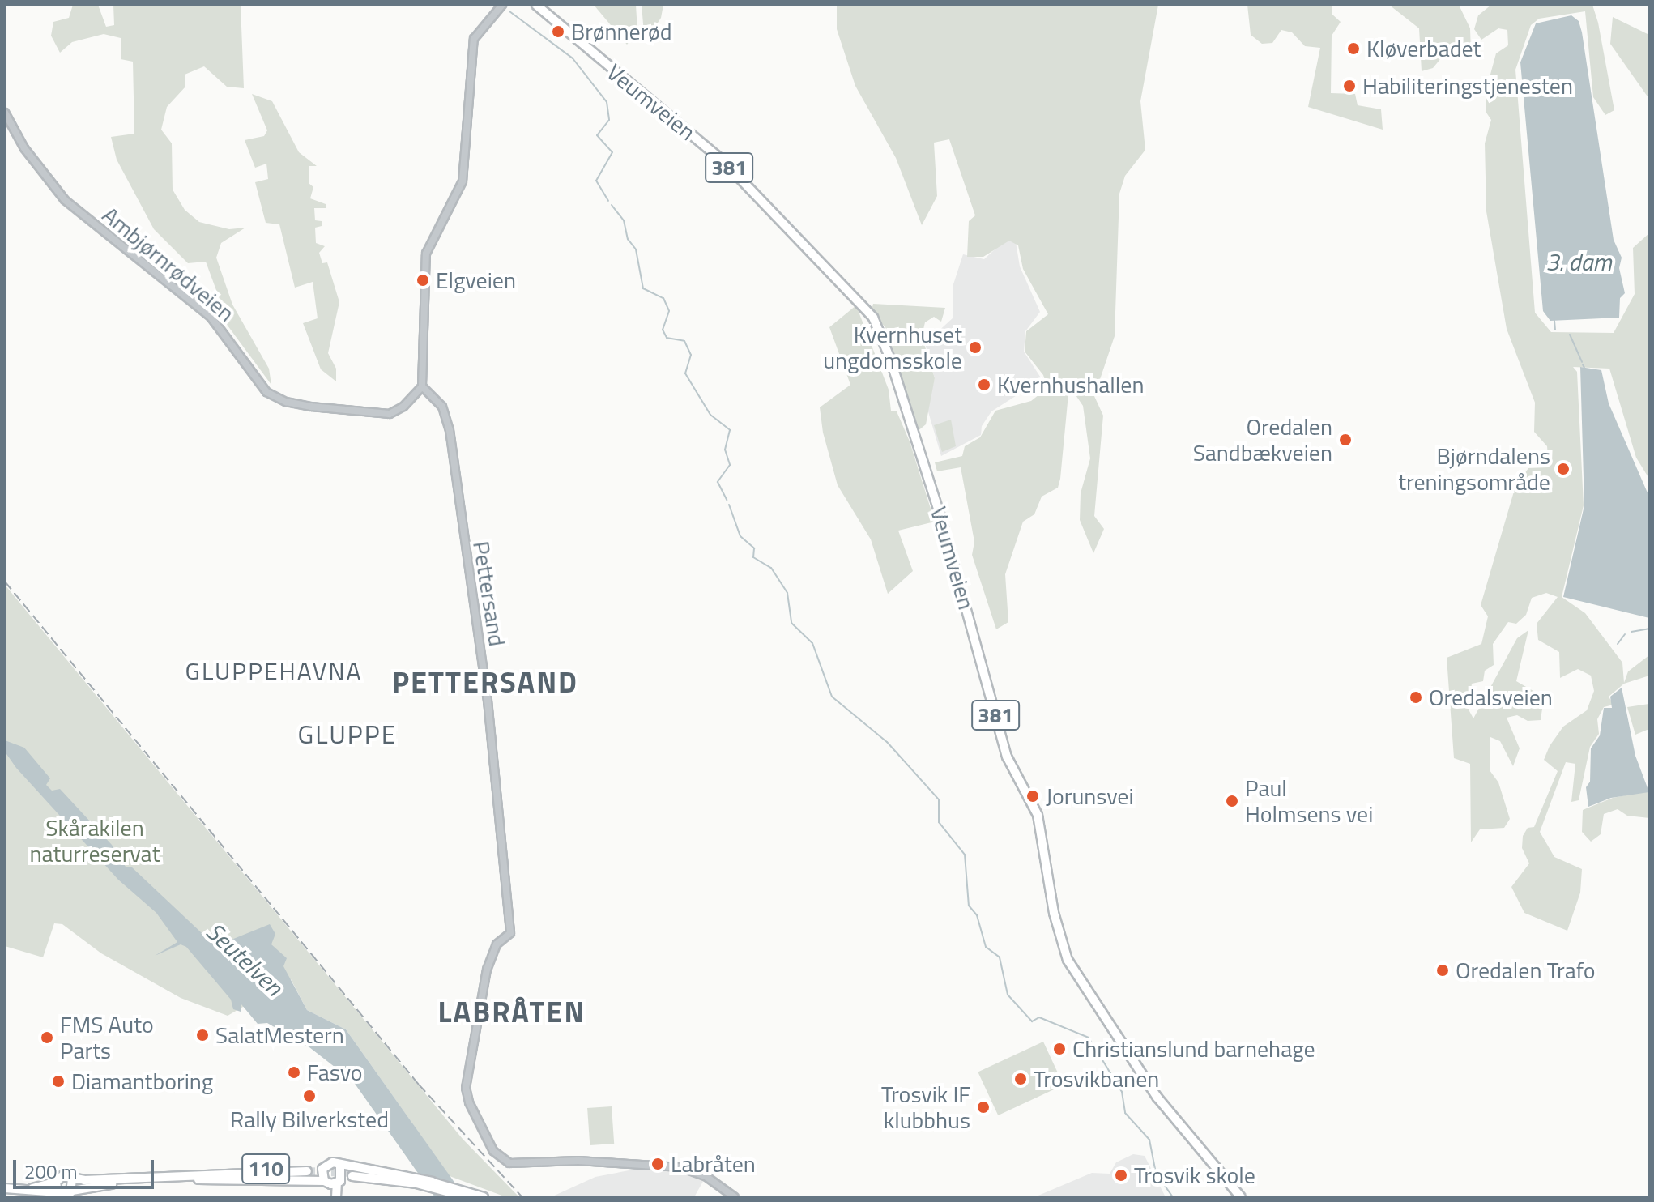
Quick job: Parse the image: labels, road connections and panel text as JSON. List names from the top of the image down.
{
  "streets": {
    "main road": ["Veumveien", "381", "110"],
    "street": ["Ambjørnrødveien", "Pettersand"]
  },
  "crossings": [
    ["Ambjørnrødveien", "Pettersand"]
  ],
  "districts": [
    "GLUPPEHAVNA",
    "PETTERSAND",
    "GLUPPE",
    "LABRÅTEN"
  ],
  "water": ["3. dam", "Seutelven"],
  "parks": ["Skårakilen naturreservat"],
  "places": [
    "Brønnerød",
    "Kløverbadet",
    "Habiliteringstjenesten",
    "Elgveien",
    "Kvernhuset ungdomsskole",
    "Kvernhushallen",
    "Oredalen Sandbækveien",
    "Bjørndalens treningsområde",
    "Oredalsveien",
    "Jorunsvei",
    "Paul Holmsens vei",
    "Oredalen Trafo",
    "SalatMestern",
    "FMS Auto Parts",
    "Christianslund barnehage",
    "Fasvo",
    "Trosvikbanen",
    "Diamantboring",
    "Rally Bilverksted",
    "Trosvik IF klubbhus",
    "Labråten",
    "Trosvik skole"
  ],
  "scale_bar": "200 m"
}
